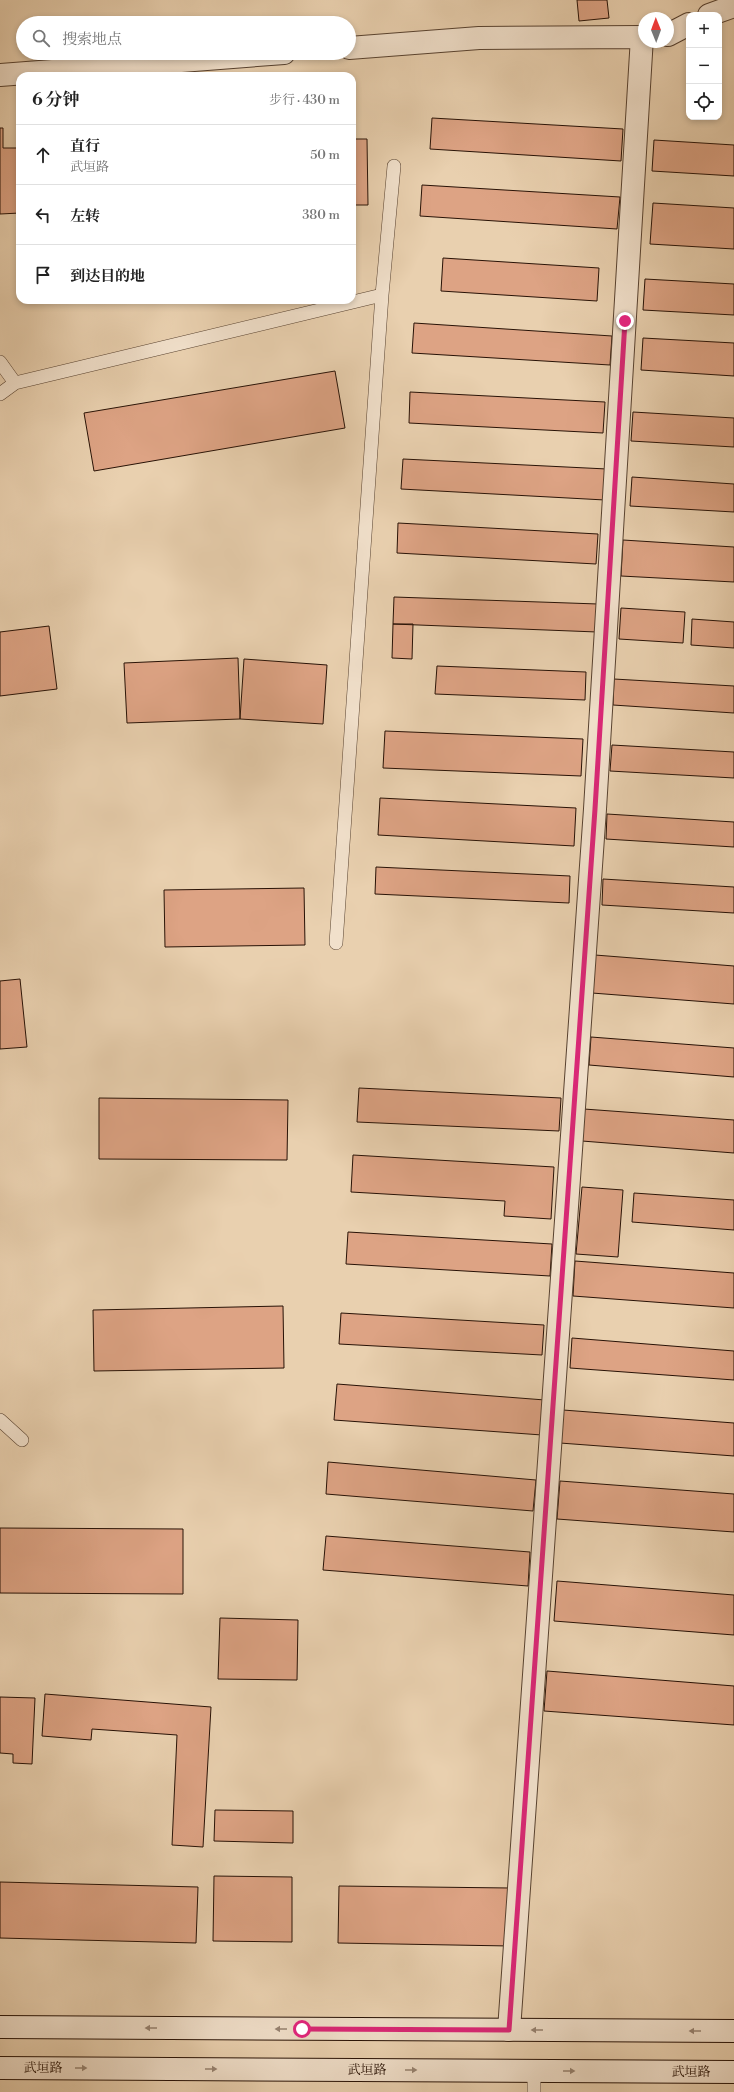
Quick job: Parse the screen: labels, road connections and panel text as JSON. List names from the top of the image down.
{
  "streets": {
    "street": ["武垣路"]
  },
  "north": "top",
  "page": {
    "map_buttons": ["+", "−"],
    "search": "搜索地点",
    "heading": ["6 分钟", "步行 · 430 m"],
    "list": [
      ["直行", "武垣路", "50 m"],
      ["左转", "380 m"],
      "到达目的地"
    ]
  }
}
